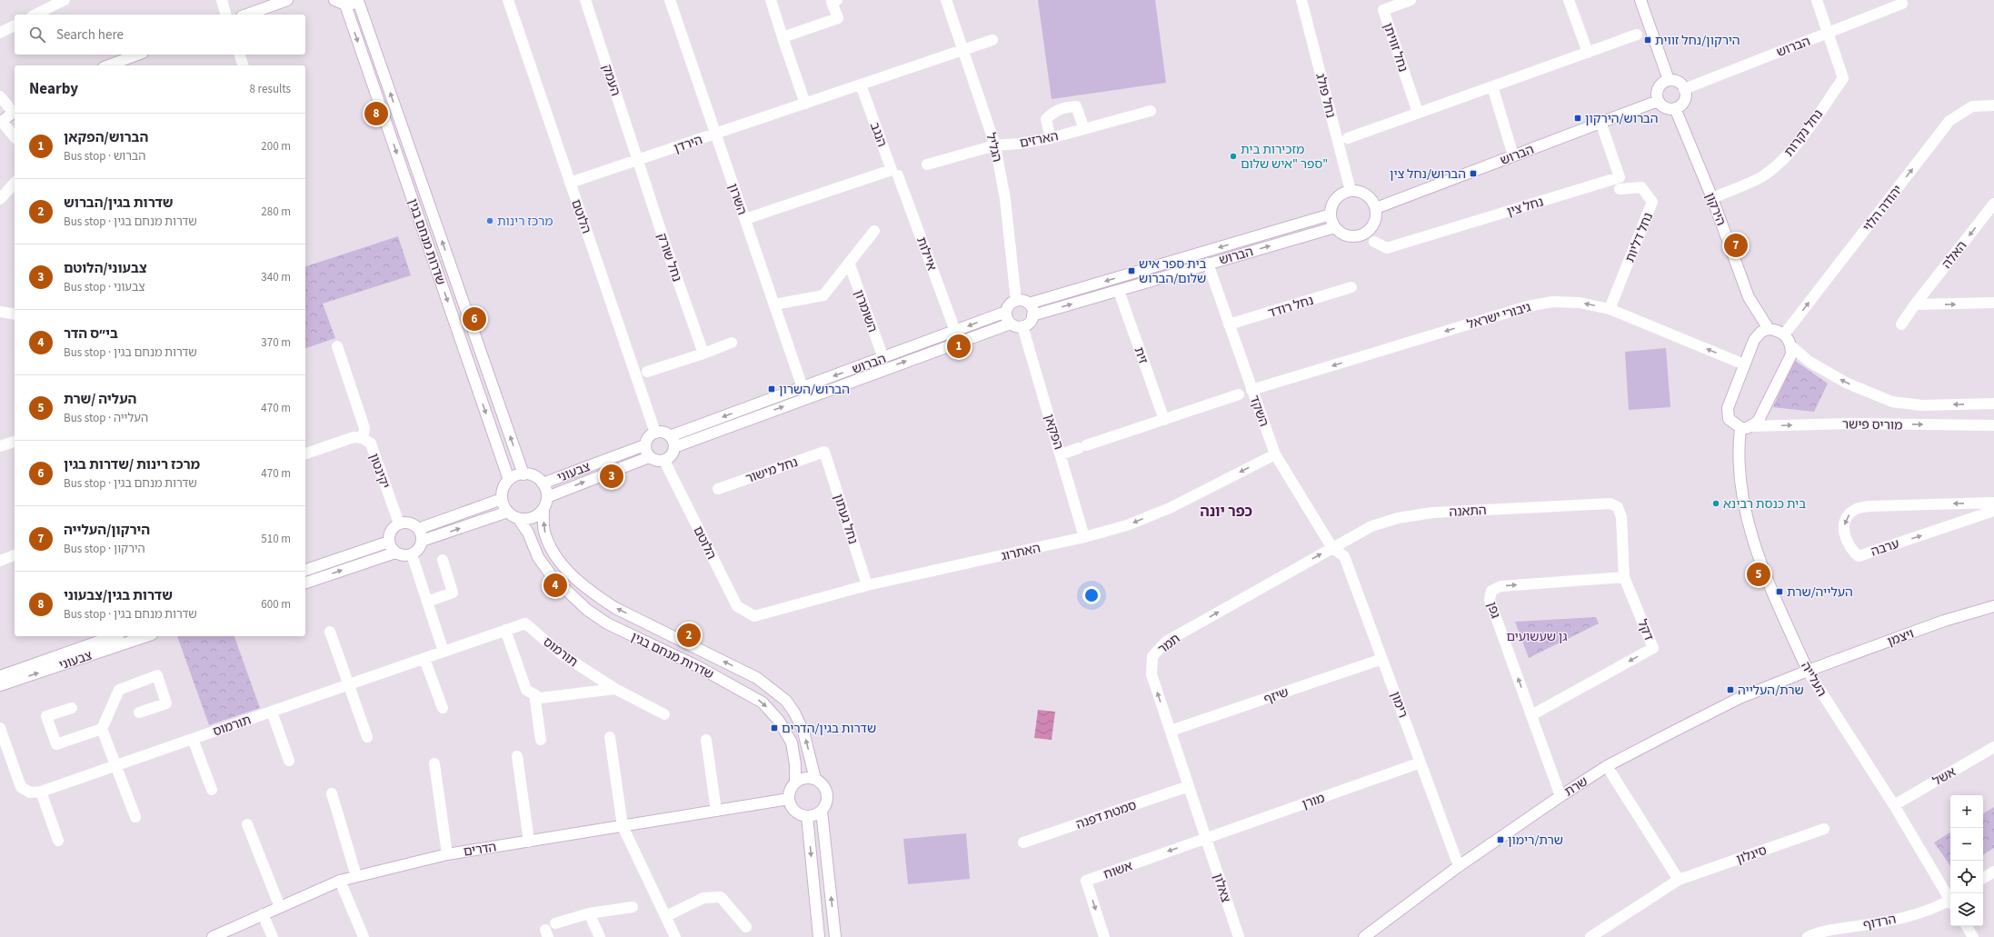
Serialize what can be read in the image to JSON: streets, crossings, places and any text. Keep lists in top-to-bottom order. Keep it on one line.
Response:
{"streets":{"street":["הברוש","נחל זוויתן","העמק","נחל פולג","נחל נקרות","הנגב","הארזים","הירדן","הגליל","השרון","נחל צין","יהודה הלוי","הירקון","הלוטם","נחל דליות","שדרות מנחם בגין","איילות","האלה","נחל שורק","נחל רודד","השומרון","גיבורי ישראל","זית","השקד","מוריס פישר","הפקאן","נחל מישור","יקינטון","צבעוני","התאנה","נחל געתון","ערבה","האתרוג","גפן","דקל","ויצמן","תמר","תורמוס","העלייה","שיזף","רימון","אשל","שרת","מורן","סמטת דפנה","הדרים","סיגלון","אשוח","צאלון","הרדוף"]},"crossings":[["הברוש","נחל פולג"],["הברוש","נחל נקרות"],["הברוש","הגליל"],["הברוש","השרון"],["הברוש","נחל צין"],["הברוש","הירקון"],["הברוש","הלוטם"],["הברוש","איילות"],["הברוש","השומרון"],["הברוש","זית"],["הברוש","השקד"],["הברוש","הפקאן"],["הברוש","צבעוני"],["העמק","הירדן"],["העמק","נחל שורק"],["נחל נקרות","הירקון"],["הנגב","הירדן"],["הנגב","השרון"],["הארזים","הגליל"],["הירדן","השרון"],["הירדן","הלוטם"],["הירדן","נחל שורק"],["הגליל","הפקאן"],["יהודה הלוי","מוריס פישר"],["הלוטם","צבעוני"],["הלוטם","האתרוג"],["נחל דליות","גיבורי ישראל"],["שדרות מנחם בגין","צבעוני"],["שדרות מנחם בגין","הדרים"],["נחל רודד","השקד"],["גיבורי ישראל","השקד"],["השקד","התאנה"],["השקד","האתרוג"],["השקד","תמר"],["השקד","רימון"],["מוריס פישר","העלייה"],["הפקאן","האתרוג"],["נחל מישור","נחל געתון"],["התאנה","דקל"],["התאנה","תמר"],["התאנה","רימון"],["נחל געתון","האתרוג"],["גפן","דקל"],["גפן","שרת"],["ויצמן","העלייה"],["ויצמן","שרת"],["תמר","שיזף"],["תמר","רימון"],["תמר","מורן"],["תמר","סמטת דפנה"],["תמר","אשוח"],["תמר","צאלון"],["העלייה","אשל"],["העלייה","שרת"],["שיזף","רימון"],["רימון","שרת"],["רימון","מורן"],["מורן","אשוח"],["מורן","צאלון"],["אשוח","צאלון"]],"one_way":["יהודה הלוי","האלה","גיבורי ישראל","תמר"],"districts":["כפר יונה"],"parks":["גן שעשועים"],"places":{"transit":["הירקון/נחל זווית","הברוש/הירקון","הברוש/נחל צין","בית ספר איש שלום/הברוש","הברוש/השרון","העלייה/שרת","שרת/העלייה","שדרות בגין/הדרים","שרת/רימון"],"other":["מזכירות בית ספר \"איש שלום\"","מרכז רינות","בית כנסת רבינא"]},"page":{"search":"Search here","heading":["Nearby","8 results"],"pins":["8","7","6","1","3","5","4","2"],"list":[{"mark":"1","name":"הברוש/הפקאן","note":"Bus stop · הברוש","value":"200 m"},{"mark":"2","name":"שדרות בגין/הברוש","note":"Bus stop · שדרות מנחם בגין","value":"280 m"},{"mark":"3","name":"צבעוני/הלוטם","note":"Bus stop · צבעוני","value":"340 m"},{"mark":"4","name":"בי״ס הדר","note":"Bus stop · שדרות מנחם בגין","value":"370 m"},{"mark":"5","name":"העליה /שרת","note":"Bus stop · העלייה","value":"470 m"},{"mark":"6","name":"מרכז רינות /שדרות בגין","note":"Bus stop · שדרות מנחם בגין","value":"470 m"},{"mark":"7","name":"הירקון/העלייה","note":"Bus stop · הירקון","value":"510 m"},{"mark":"8","name":"שדרות בגין/צבעוני","note":"Bus stop · שדרות מנחם בגין","value":"600 m"}],"map_buttons":["+","−"]}}
